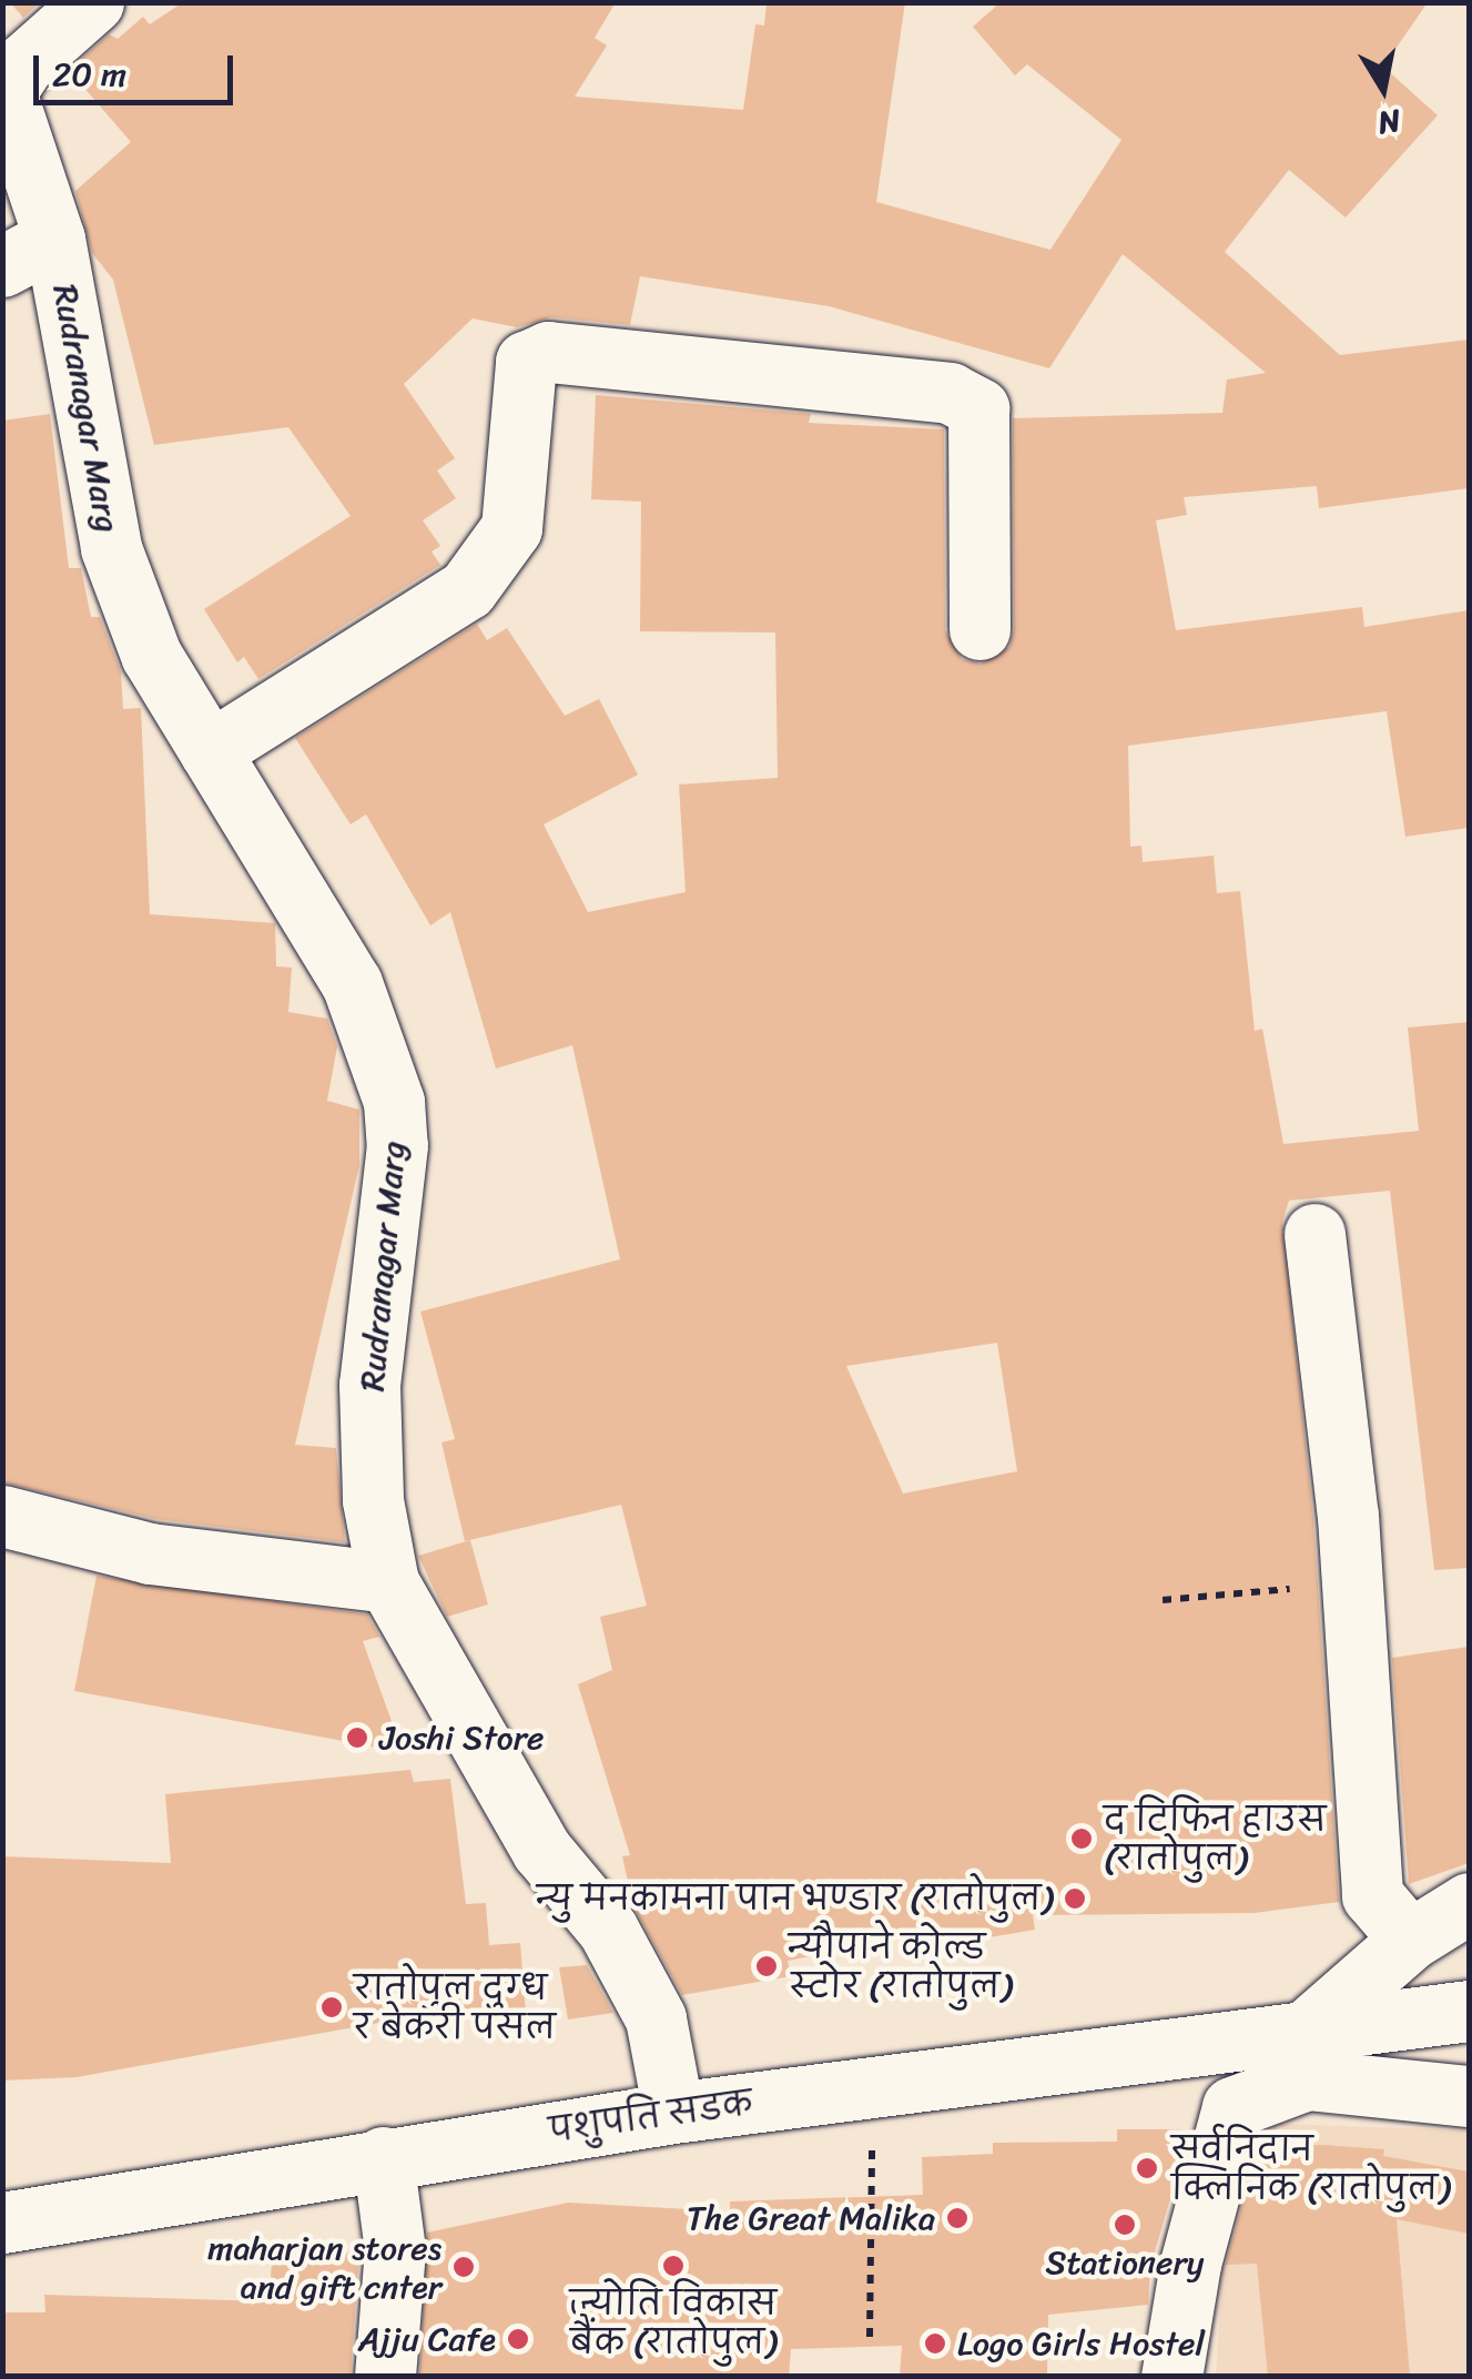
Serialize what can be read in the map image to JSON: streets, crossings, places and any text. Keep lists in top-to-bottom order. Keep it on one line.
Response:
{"streets":{"street":["Rudranagar Marg","पशुपति सडक"]},"crossings":[["Rudranagar Marg","पशुपति सडक"]],"places":["Joshi Store","द टिफिन हाउस (रातोपुल)","न्यु मनकामना पान भण्डार (रातोपुल)","न्यौपाने कोल्ड स्टोर (रातोपुल)","रातोपुल दुग्ध र बेकरी पसल","सर्वनिदान क्लिनिक (रातोपुल)","The Great Malika","Stationery","ज्योति विकास बैंक (रातोपुल)","maharjan stores and gift cnter","Ajju Cafe","Logo Girls Hostel"],"scale_bar":"20 m","north":"bottom"}
